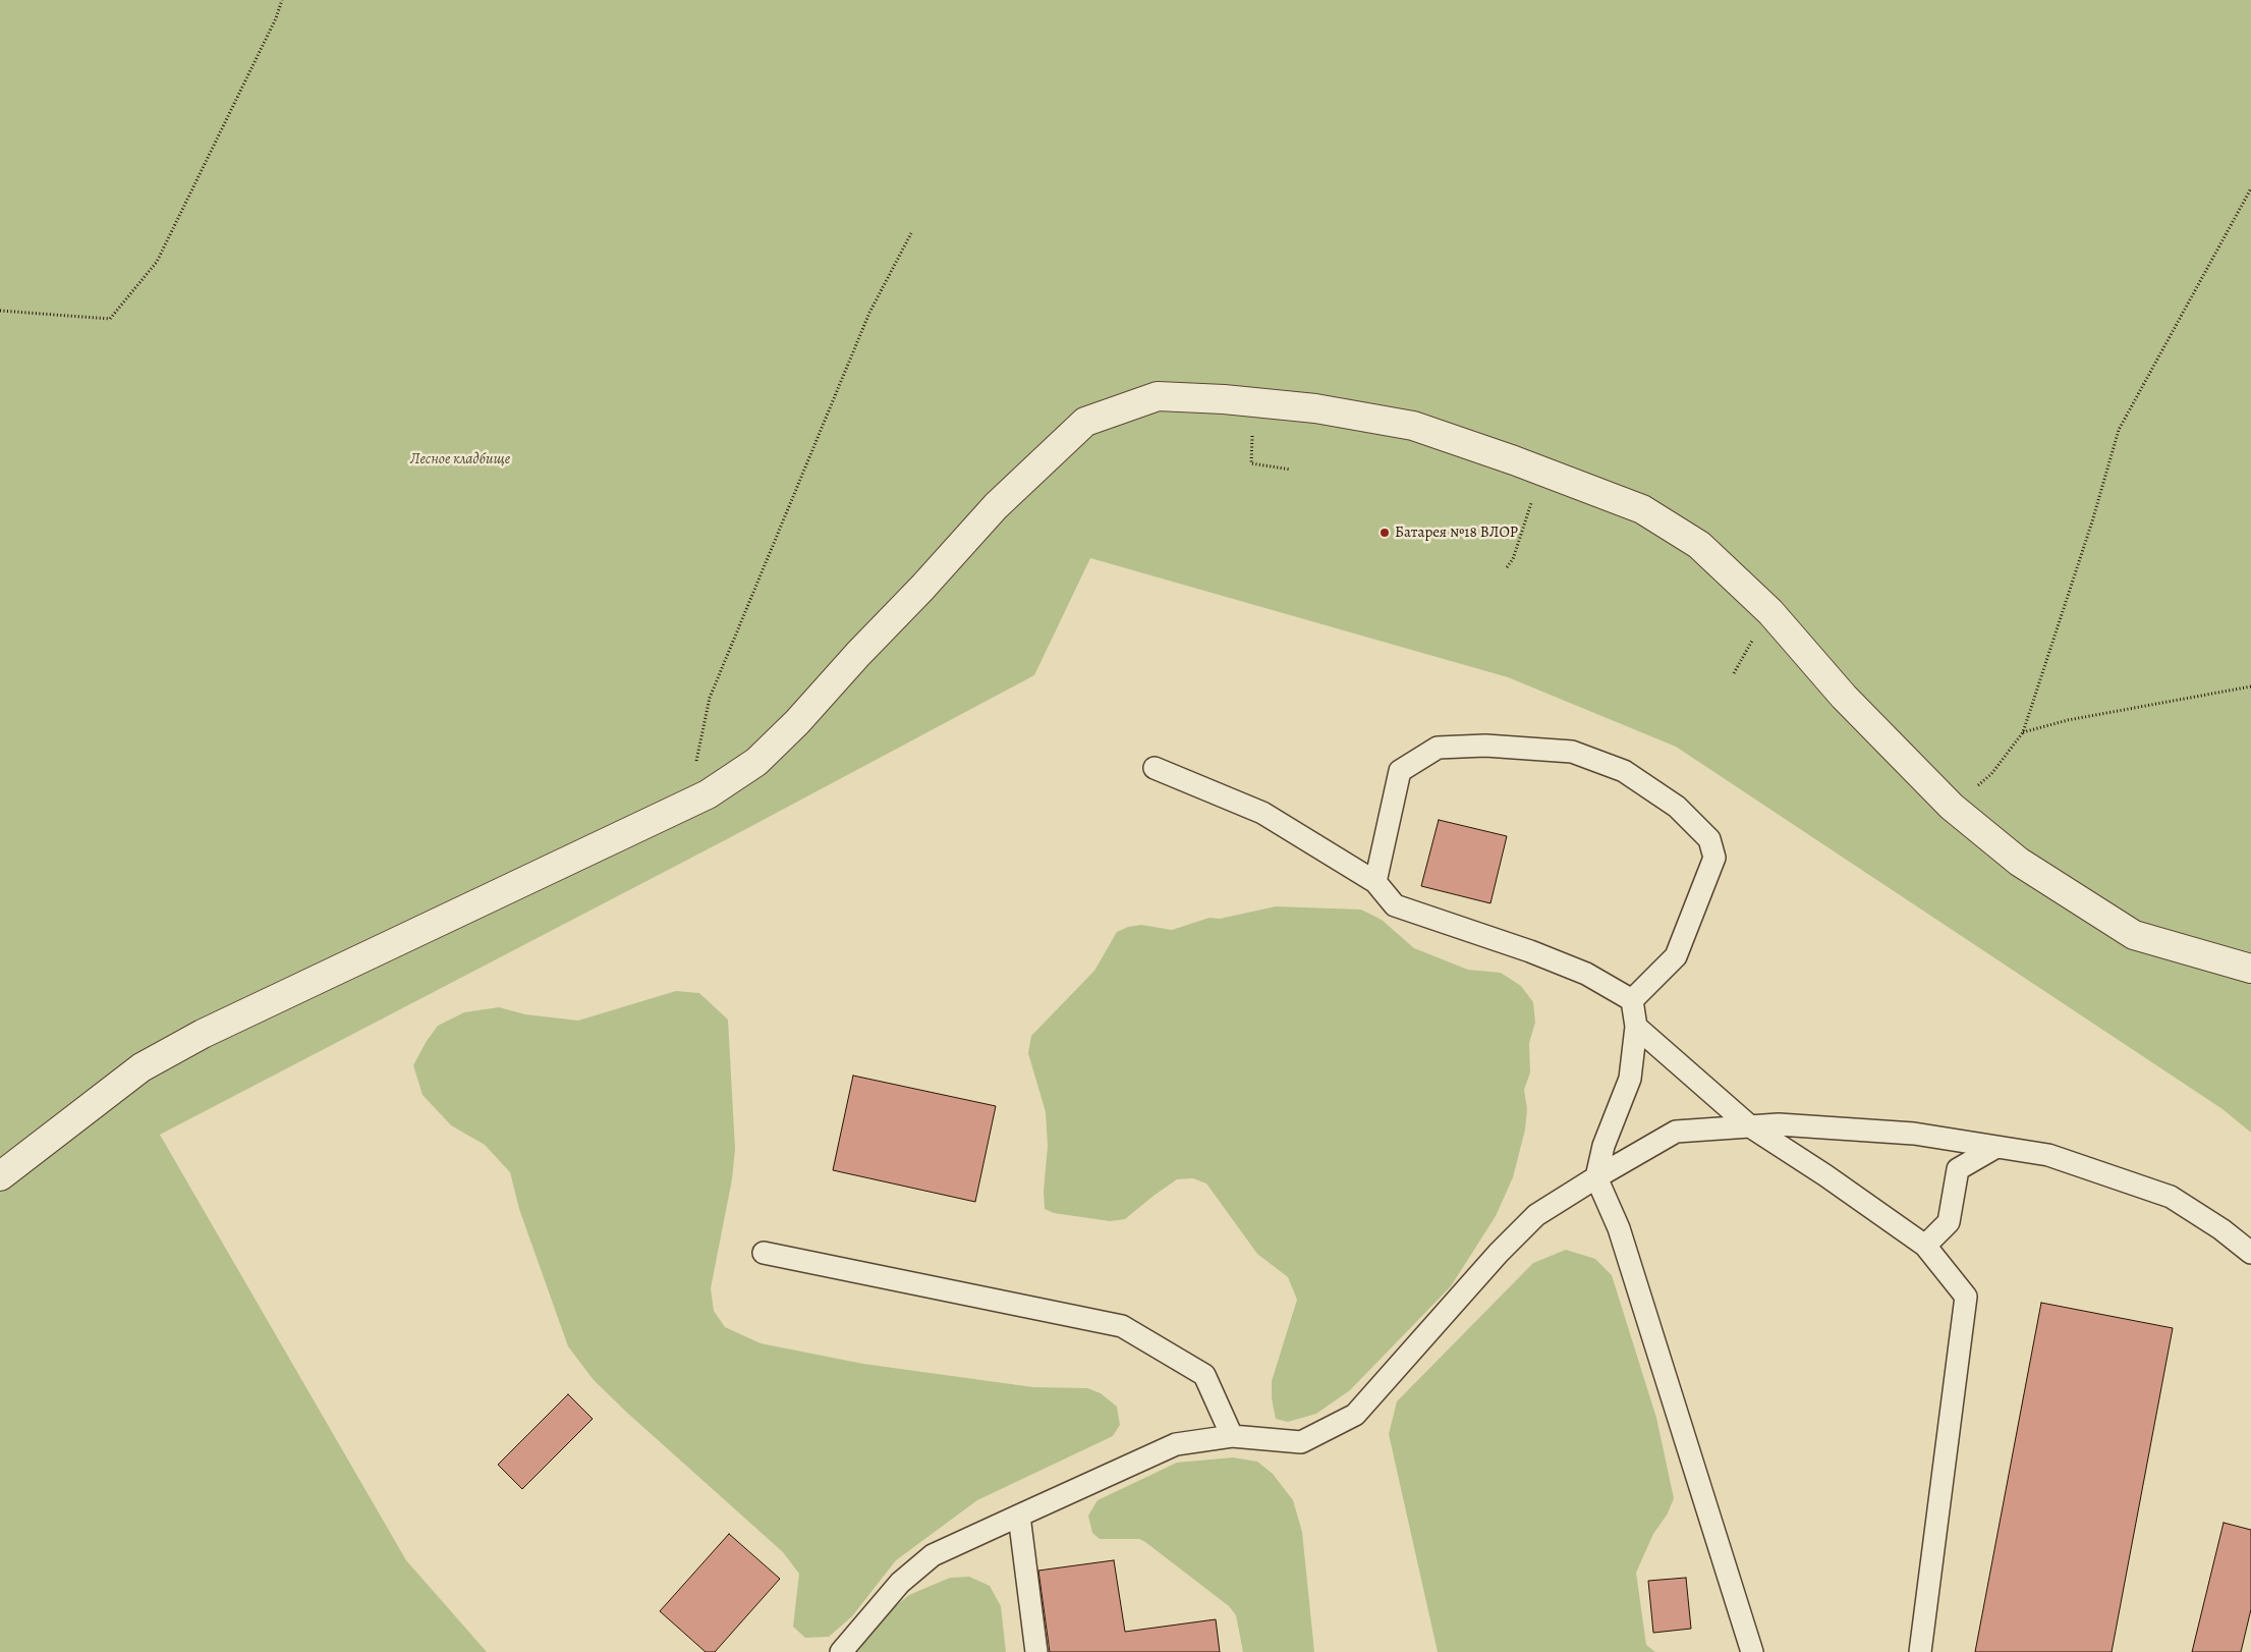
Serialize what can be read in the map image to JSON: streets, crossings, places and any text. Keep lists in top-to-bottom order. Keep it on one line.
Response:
{"parks":["Лесное кладбище"],"places":["Батарея №18 ВЛОР"]}
